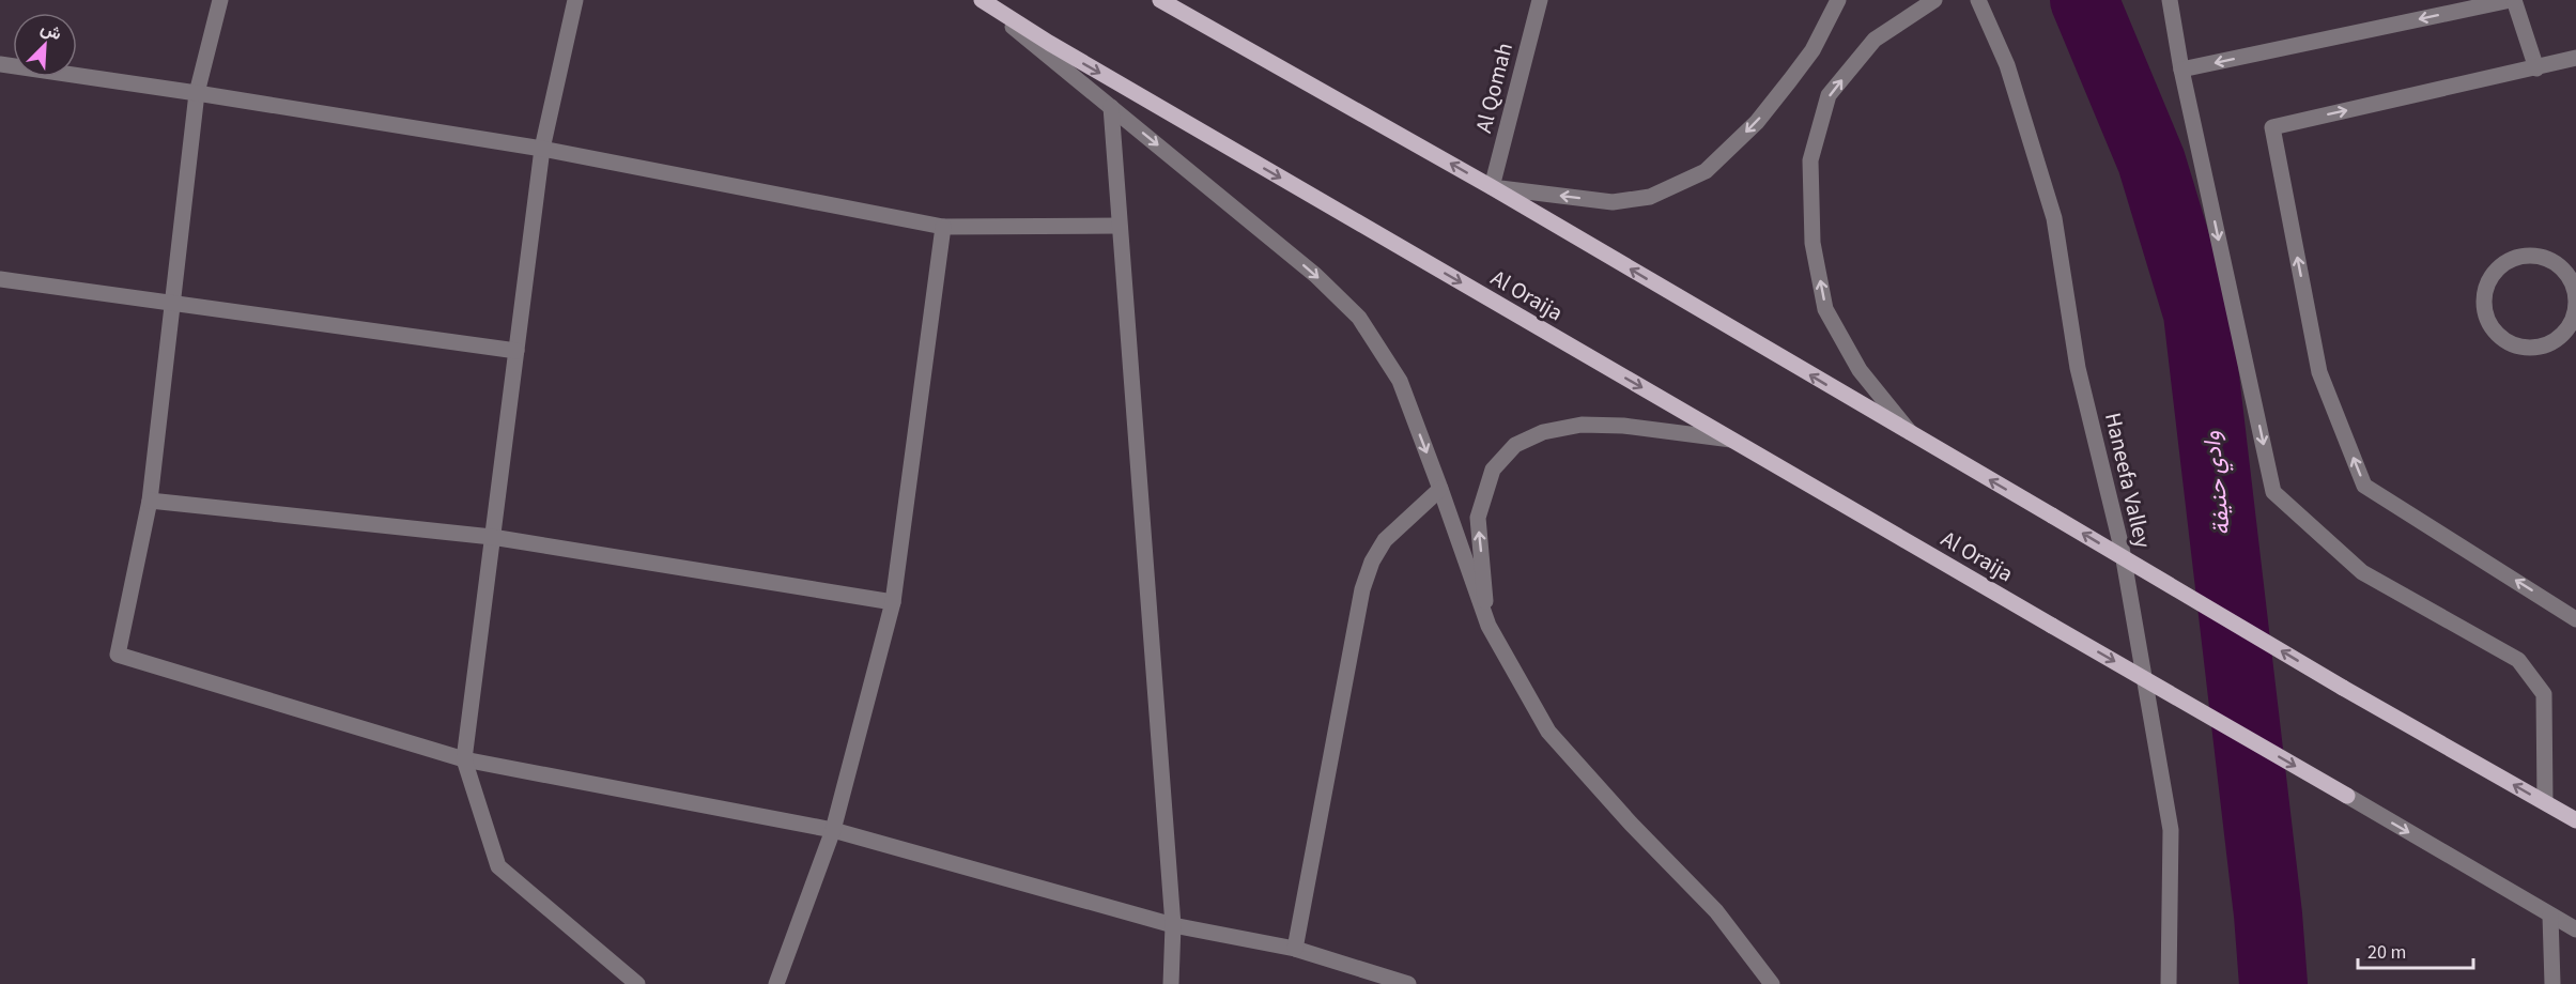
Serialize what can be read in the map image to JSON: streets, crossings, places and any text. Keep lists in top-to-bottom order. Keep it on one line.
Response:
{"streets":{"main road":["Al Oraija"],"street":["Al Qomah","Haneefa Valley"]},"water":["وادي حنيفة"],"scale_bar":"20 m","north":"top right"}
